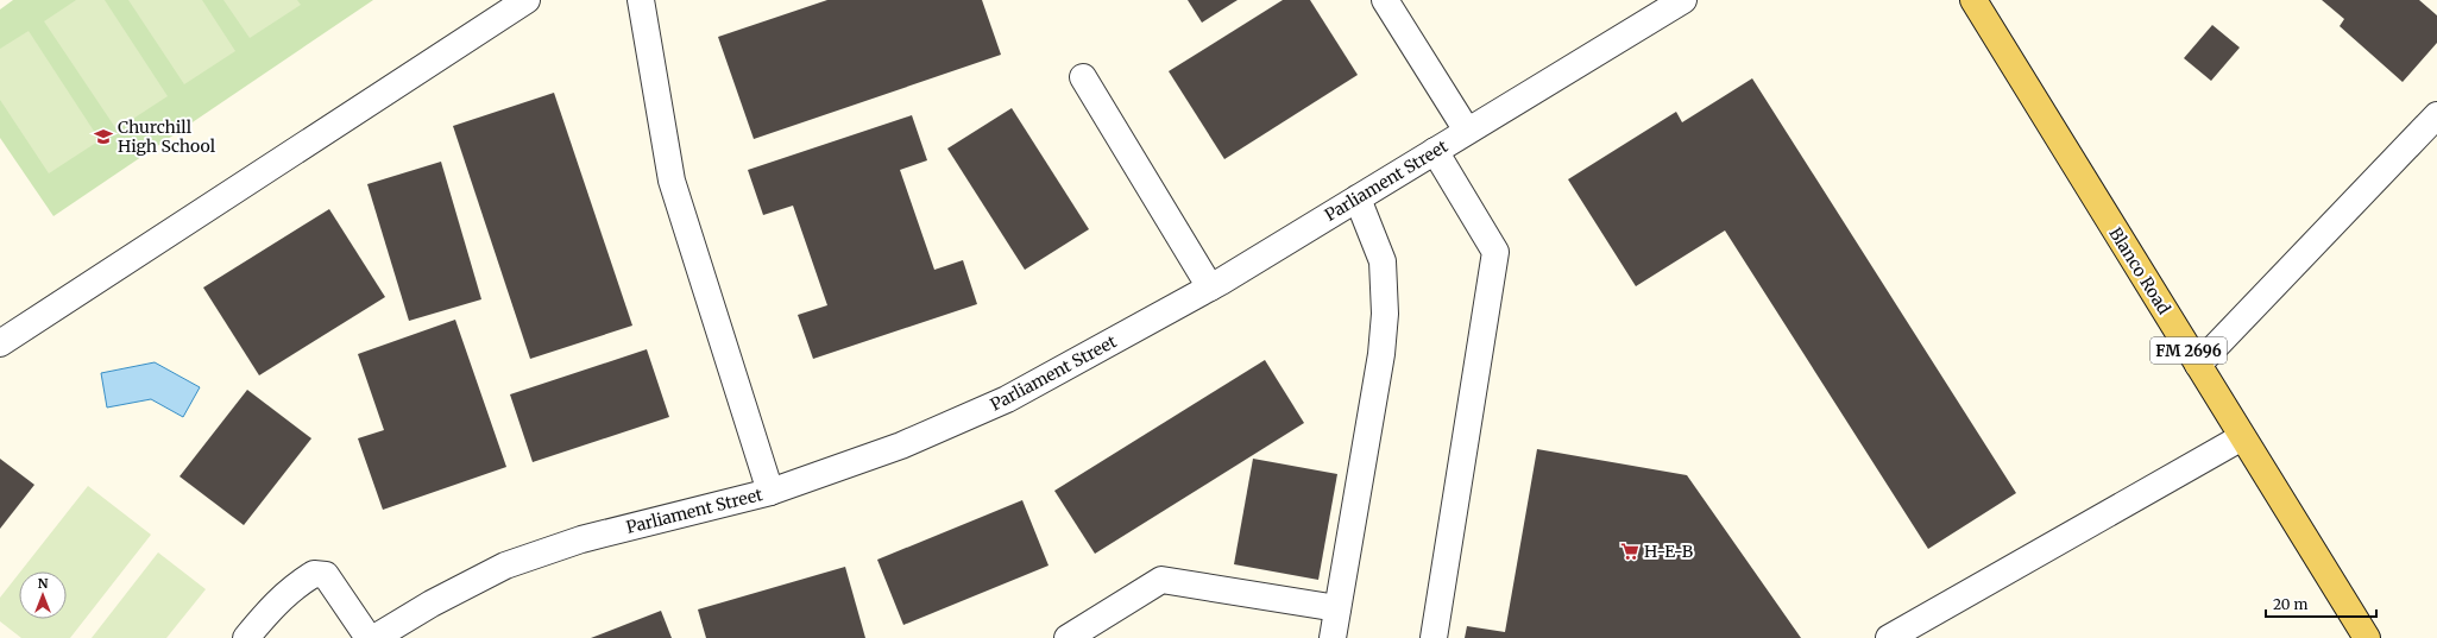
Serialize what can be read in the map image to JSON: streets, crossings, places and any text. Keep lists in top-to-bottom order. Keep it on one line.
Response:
{"streets":{"main road":["Blanco Road","FM 2696"],"street":["Parliament Street"]},"places":{"school or university":["Churchill High School"],"supermarket":["H-E-B"]},"scale_bar":"20 m","north":"top"}
